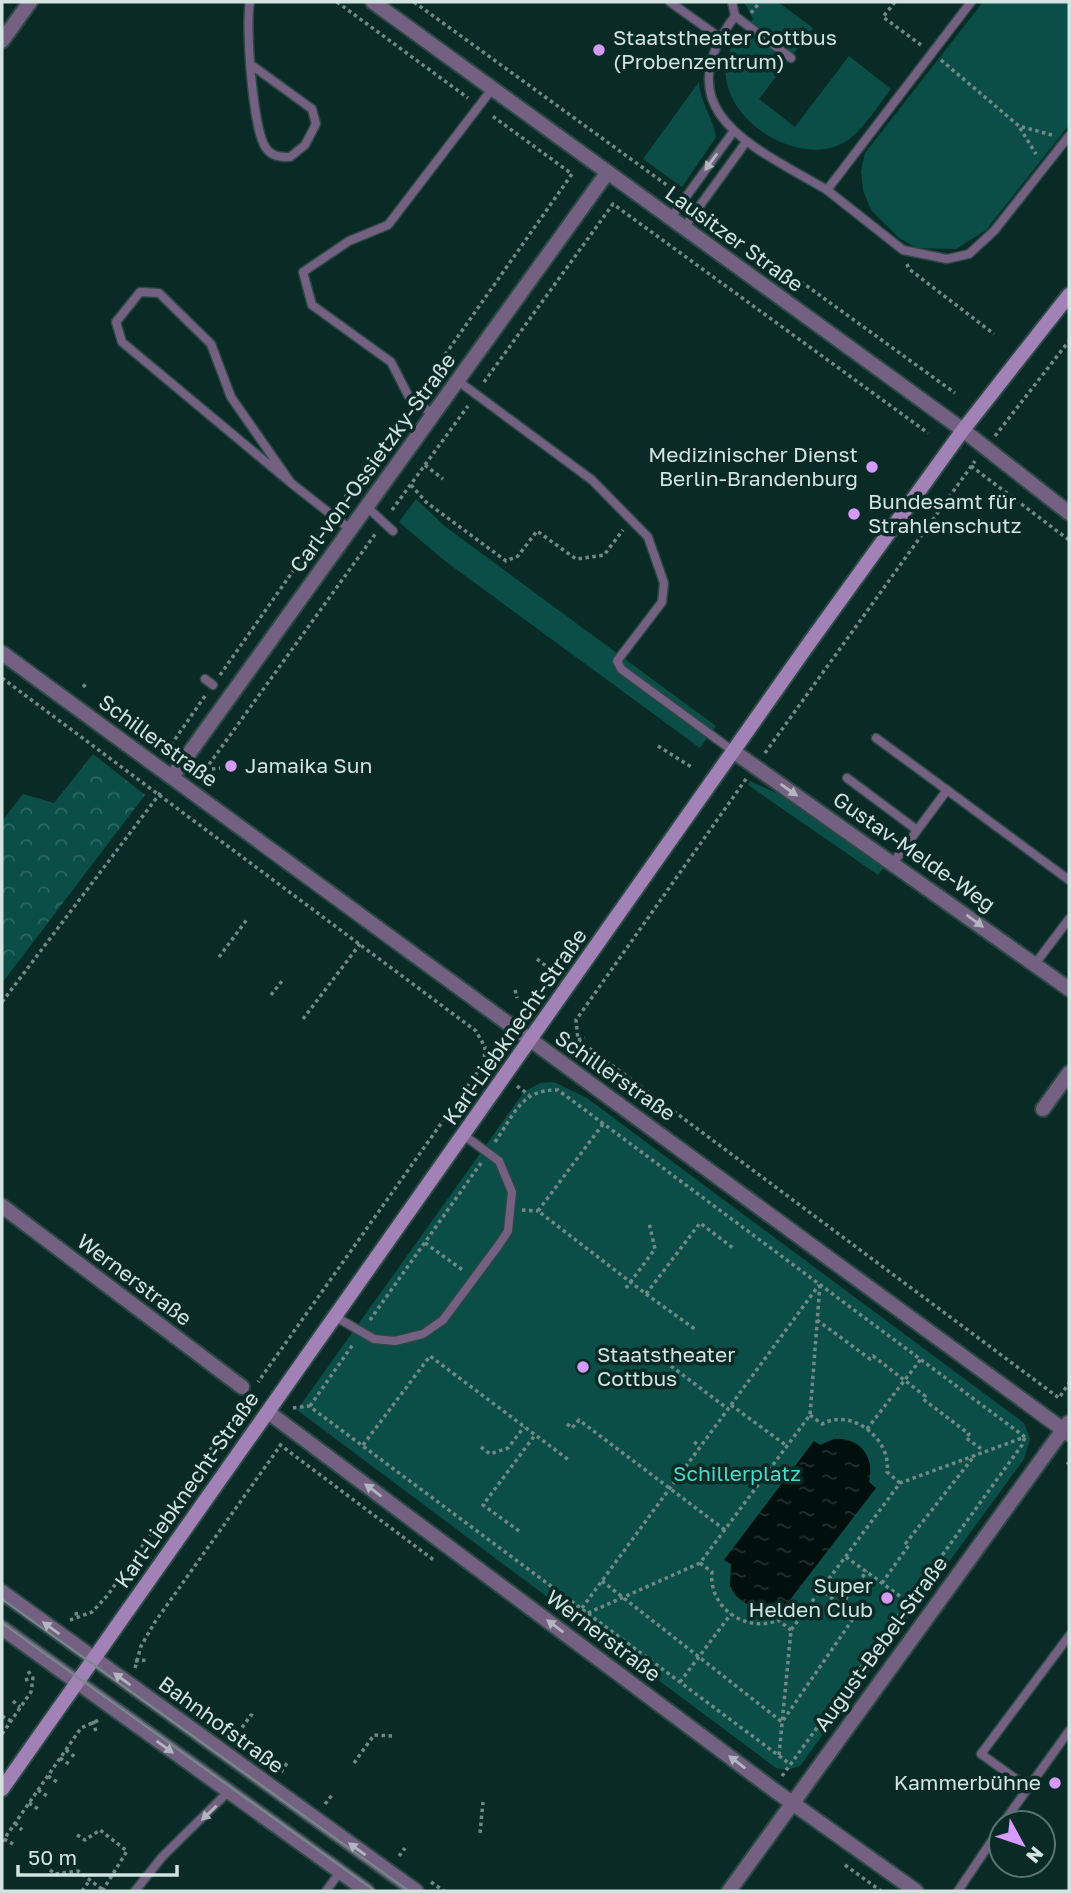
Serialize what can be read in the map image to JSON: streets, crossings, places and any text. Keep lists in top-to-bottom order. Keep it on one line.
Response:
{"streets":{"main road":["Karl-Liebknecht-Straße"],"street":["Lausitzer Straße","Carl-von-Ossietzky-Straße","Schillerstraße","Gustav-Melde-Weg","Wernerstraße","August-Bebel-Straße","Bahnhofstraße"]},"crossings":[["Lausitzer Straße","Carl-von-Ossietzky-Straße"],["Lausitzer Straße","Karl-Liebknecht-Straße"],["Carl-von-Ossietzky-Straße","Schillerstraße"],["Schillerstraße","Karl-Liebknecht-Straße"],["Schillerstraße","August-Bebel-Straße"],["Gustav-Melde-Weg","Karl-Liebknecht-Straße"],["Karl-Liebknecht-Straße","Wernerstraße"],["Karl-Liebknecht-Straße","Bahnhofstraße"],["Wernerstraße","August-Bebel-Straße"]],"one_way":["Gustav-Melde-Weg","Wernerstraße"],"parks":["Schillerplatz"],"places":["Staatstheater Cottbus (Probenzentrum)","Medizinischer Dienst Berlin-Brandenburg","Bundesamt für Strahlenschutz","Jamaika Sun","Staatstheater Cottbus","Super Helden Club","Kammerbühne"],"scale_bar":"50 m","north":"bottom right"}
